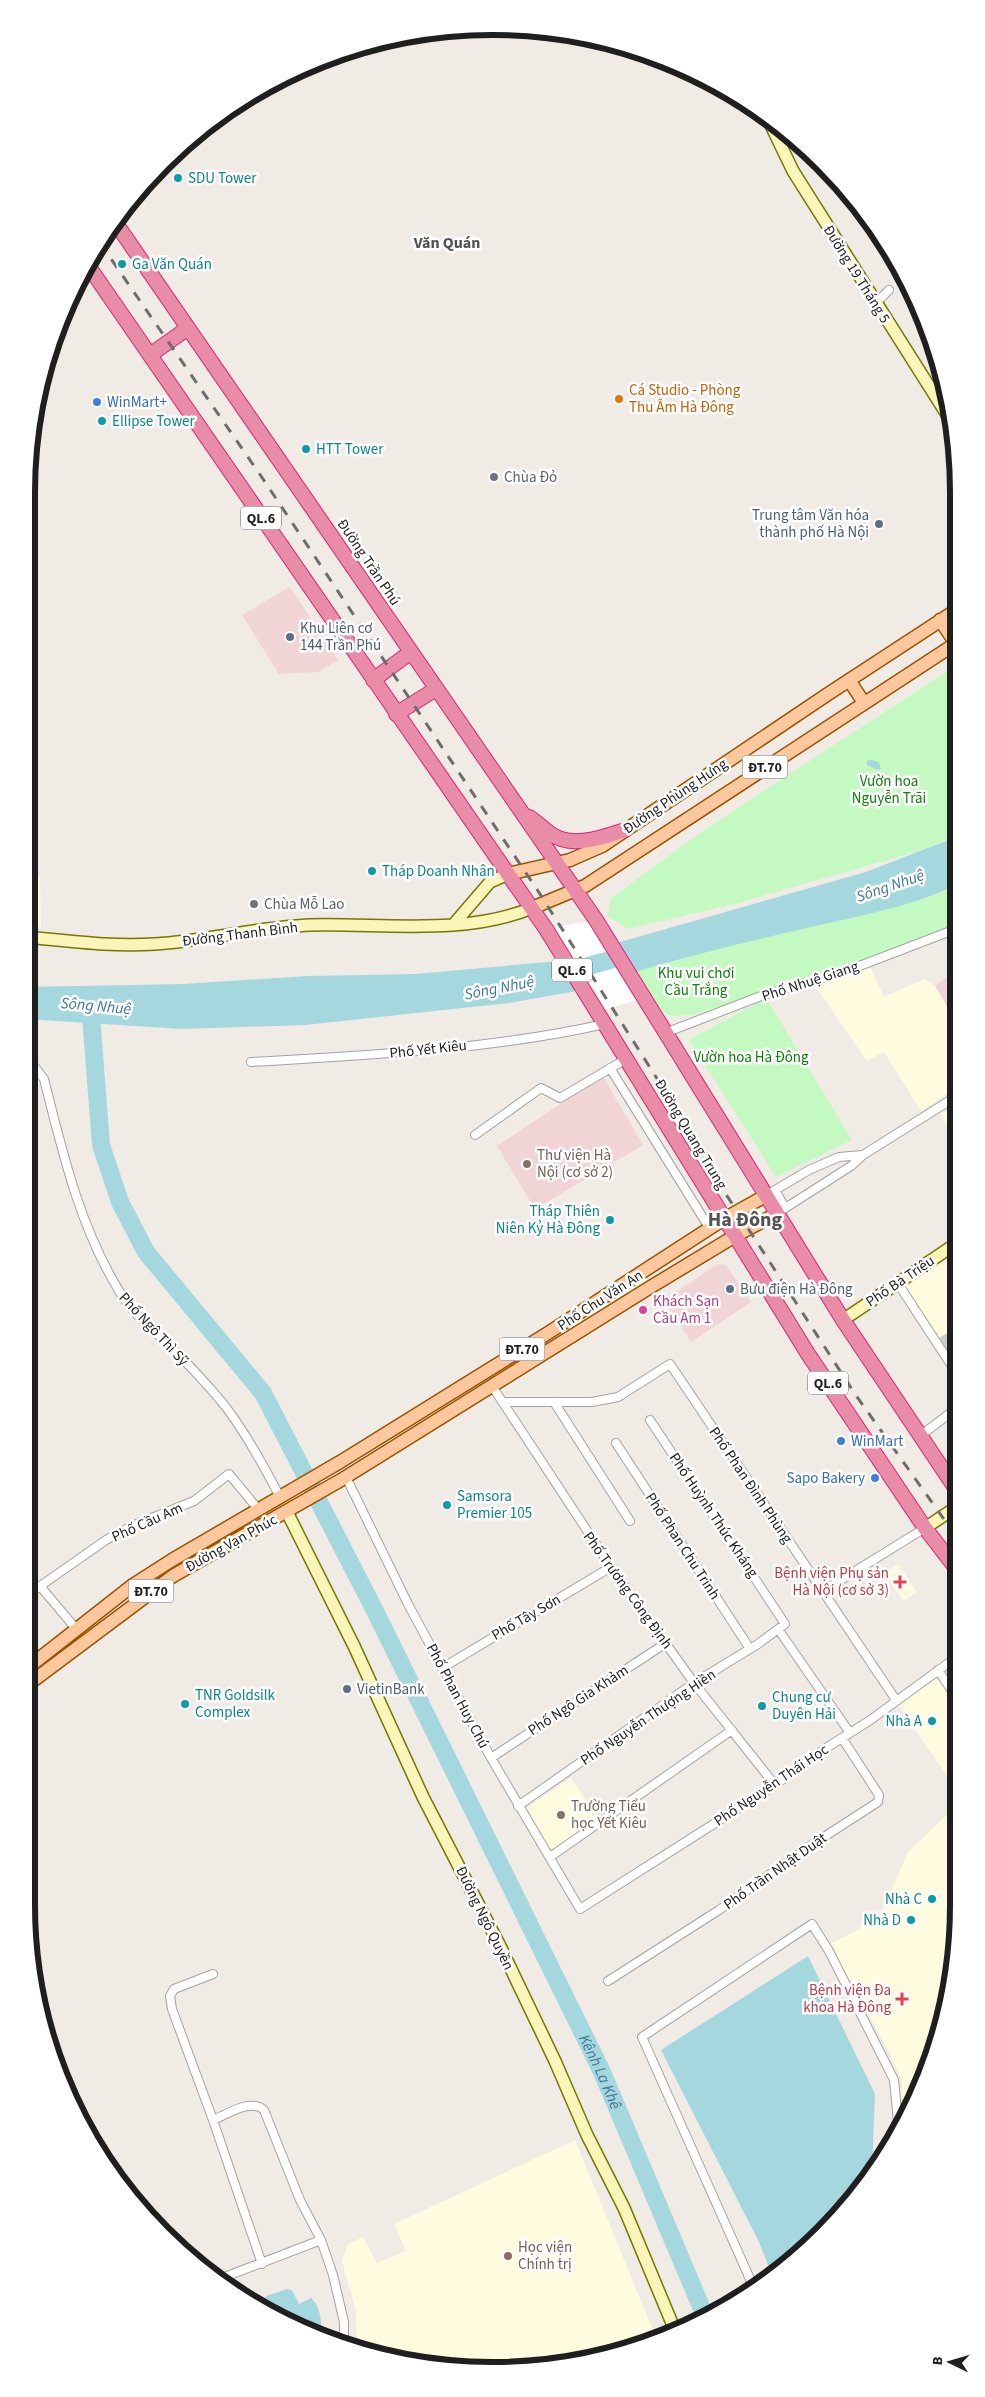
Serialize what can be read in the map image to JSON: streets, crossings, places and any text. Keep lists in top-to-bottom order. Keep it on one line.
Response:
{"streets":{"highway":["QL.6","Đường Trần Phú","Đường Quang Trung"],"main road":["ĐT.70","Đường Phùng Hưng","Phố Chu Văn An","Đường Vạn Phúc"],"street":["Đường 19 Tháng 5","Đường Thanh Bình","Phố Nhuệ Giang","Phố Yết Kiêu","Phố Bà Triệu","Phố Ngô Thì Sỹ","Phố Phan Đình Phùng","Phố Huỳnh Thúc Kháng","Phố Cầu Am","Phố Phan Chu Trinh","Phố Trương Công Định","Phố Tây Sơn","Phố Phan Huy Chú","Phố Ngô Gia Khảm","Phố Nguyễn Thượng Hiền","Phố Nguyễn Thái Học","Phố Trần Nhật Duật","Đường Ngô Quyền"]},"crossings":[["QL.6","Đường Phùng Hưng"],["QL.6","Đường Thanh Bình"],["QL.6","Đường Quang Trung"],["Đường Trần Phú","Đường Phùng Hưng"],["Đường Trần Phú","Đường Quang Trung"],["ĐT.70","Phố Chu Văn An"],["ĐT.70","Phố Ngô Thì Sỹ"],["ĐT.70","Đường Vạn Phúc"],["ĐT.70","Phố Phan Huy Chú"],["ĐT.70","Đường Ngô Quyền"],["Đường Phùng Hưng","Đường Thanh Bình"],["Đường Phùng Hưng","Đường Quang Trung"],["Đường Thanh Bình","Đường Quang Trung"],["Phố Nhuệ Giang","Đường Quang Trung"],["Phố Yết Kiêu","Đường Quang Trung"],["Đường Quang Trung","Phố Bà Triệu"],["Đường Quang Trung","Phố Chu Văn An"],["Phố Chu Văn An","Phố Trương Công Định"],["Phố Chu Văn An","Phố Phan Huy Chú"],["Phố Ngô Thì Sỹ","Đường Vạn Phúc"],["Phố Phan Đình Phùng","Phố Nguyễn Thái Học"],["Phố Huỳnh Thúc Kháng","Phố Nguyễn Thượng Hiền"],["Phố Huỳnh Thúc Kháng","Phố Nguyễn Thái Học"],["Phố Cầu Am","Đường Vạn Phúc"],["Đường Vạn Phúc","Đường Ngô Quyền"],["Phố Phan Chu Trinh","Phố Nguyễn Thượng Hiền"],["Phố Trương Công Định","Phố Tây Sơn"],["Phố Trương Công Định","Phố Ngô Gia Khảm"],["Phố Trương Công Định","Phố Nguyễn Thượng Hiền"],["Phố Trương Công Định","Phố Nguyễn Thái Học"],["Phố Tây Sơn","Phố Phan Huy Chú"],["Phố Phan Huy Chú","Phố Ngô Gia Khảm"],["Phố Phan Huy Chú","Phố Nguyễn Thượng Hiền"],["Phố Phan Huy Chú","Phố Nguyễn Thái Học"],["Phố Nguyễn Thái Học","Phố Trần Nhật Duật"]],"districts":["Văn Quán","Hà Đông"],"water":["Sông Nhuệ","Kênh La Khê"],"parks":["Vườn hoa Nguyễn Trãi","Khu vui chơi Cầu Trắng","Vườn hoa Hà Đông"],"places":{"other":["SDU Tower","Ga Văn Quán","Cá Studio - Phòng Thu Âm Hà Đông","WinMart+","Ellipse Tower","HTT Tower","Chùa Đỏ","Trung tâm Văn hóa thành phố Hà Nội","Khu Liên cơ 144 Trần Phú","Tháp Doanh Nhân","Chùa Mỗ Lao","Thư viện Hà Nội (cơ sở 2)","Tháp Thiên Niên Kỷ Hà Đông","Bưu điện Hà Đông","Khách Sạn Cầu Am 1","WinMart","Sapo Bakery","Samsora Premier 105","VietinBank","TNR Goldsilk Complex","Chung cư Duyên Hải","Nhà A","Trường Tiểu học Yết Kiêu","Nhà C","Nhà D","Học viện Chính trị"],"health":["Bệnh viện Phụ sản Hà Nội (cơ sở 3)","Bệnh viện Đa khoa Hà Đông"]},"north":"left"}
